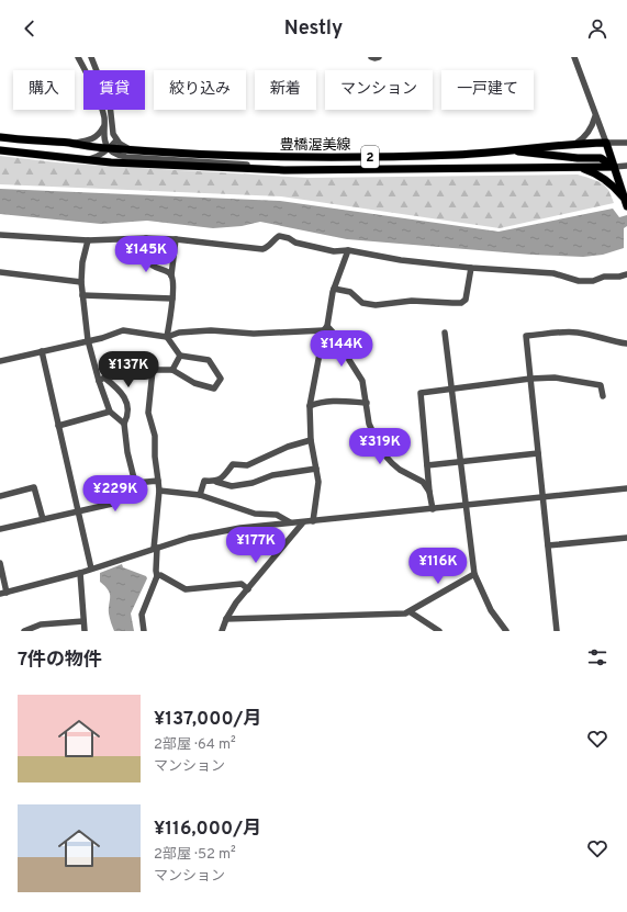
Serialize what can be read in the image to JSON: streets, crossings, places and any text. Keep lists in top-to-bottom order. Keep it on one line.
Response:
{"streets":{"main road":["豊橋渥美線","2"]},"page":{"header":"Nestly","chip":["購入","賃貸","絞り込み","新着","マンション","一戸建て"],"price":["¥145K","¥144K","¥137K","¥319K","¥229K","¥177K","¥116K"],"heading":"7件の物件","list":[{"name":"¥137,000/月","note":"2部屋 · 64 m² · マンション"},{"name":"¥116,000/月","note":"2部屋 · 52 m² · マンション"}]}}
